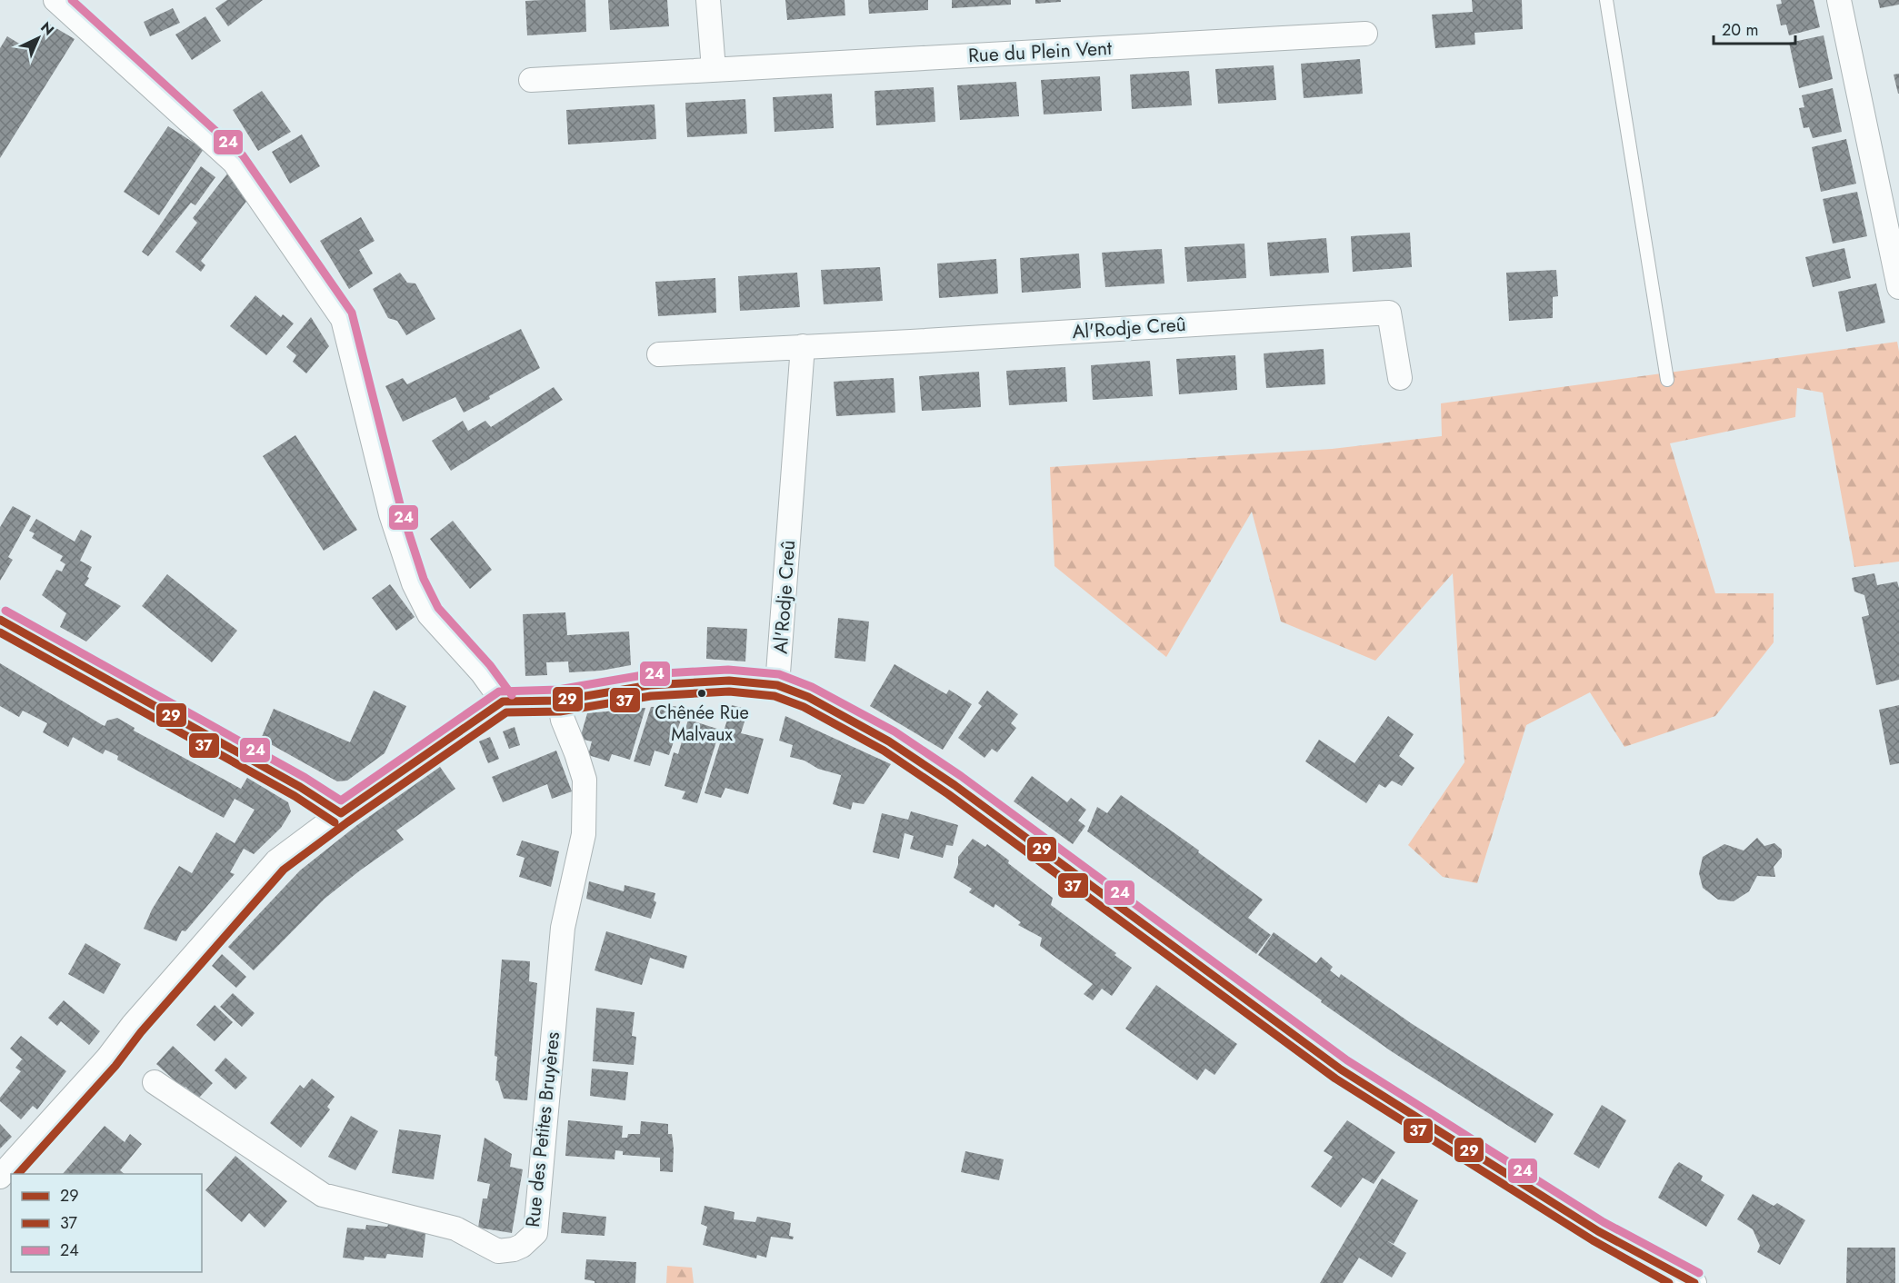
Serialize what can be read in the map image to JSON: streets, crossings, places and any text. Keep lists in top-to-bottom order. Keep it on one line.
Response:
{"streets":{"street":["Rue du Plein Vent","Al'Rodje Creû","Rue des Petites Bruyères"]},"places":["Chênée Rue Malvaux"],"lines":["transit line 24","transit line 29","transit line 37"],"legend":["29","37","24"],"scale_bar":"20 m","north":"top right"}
